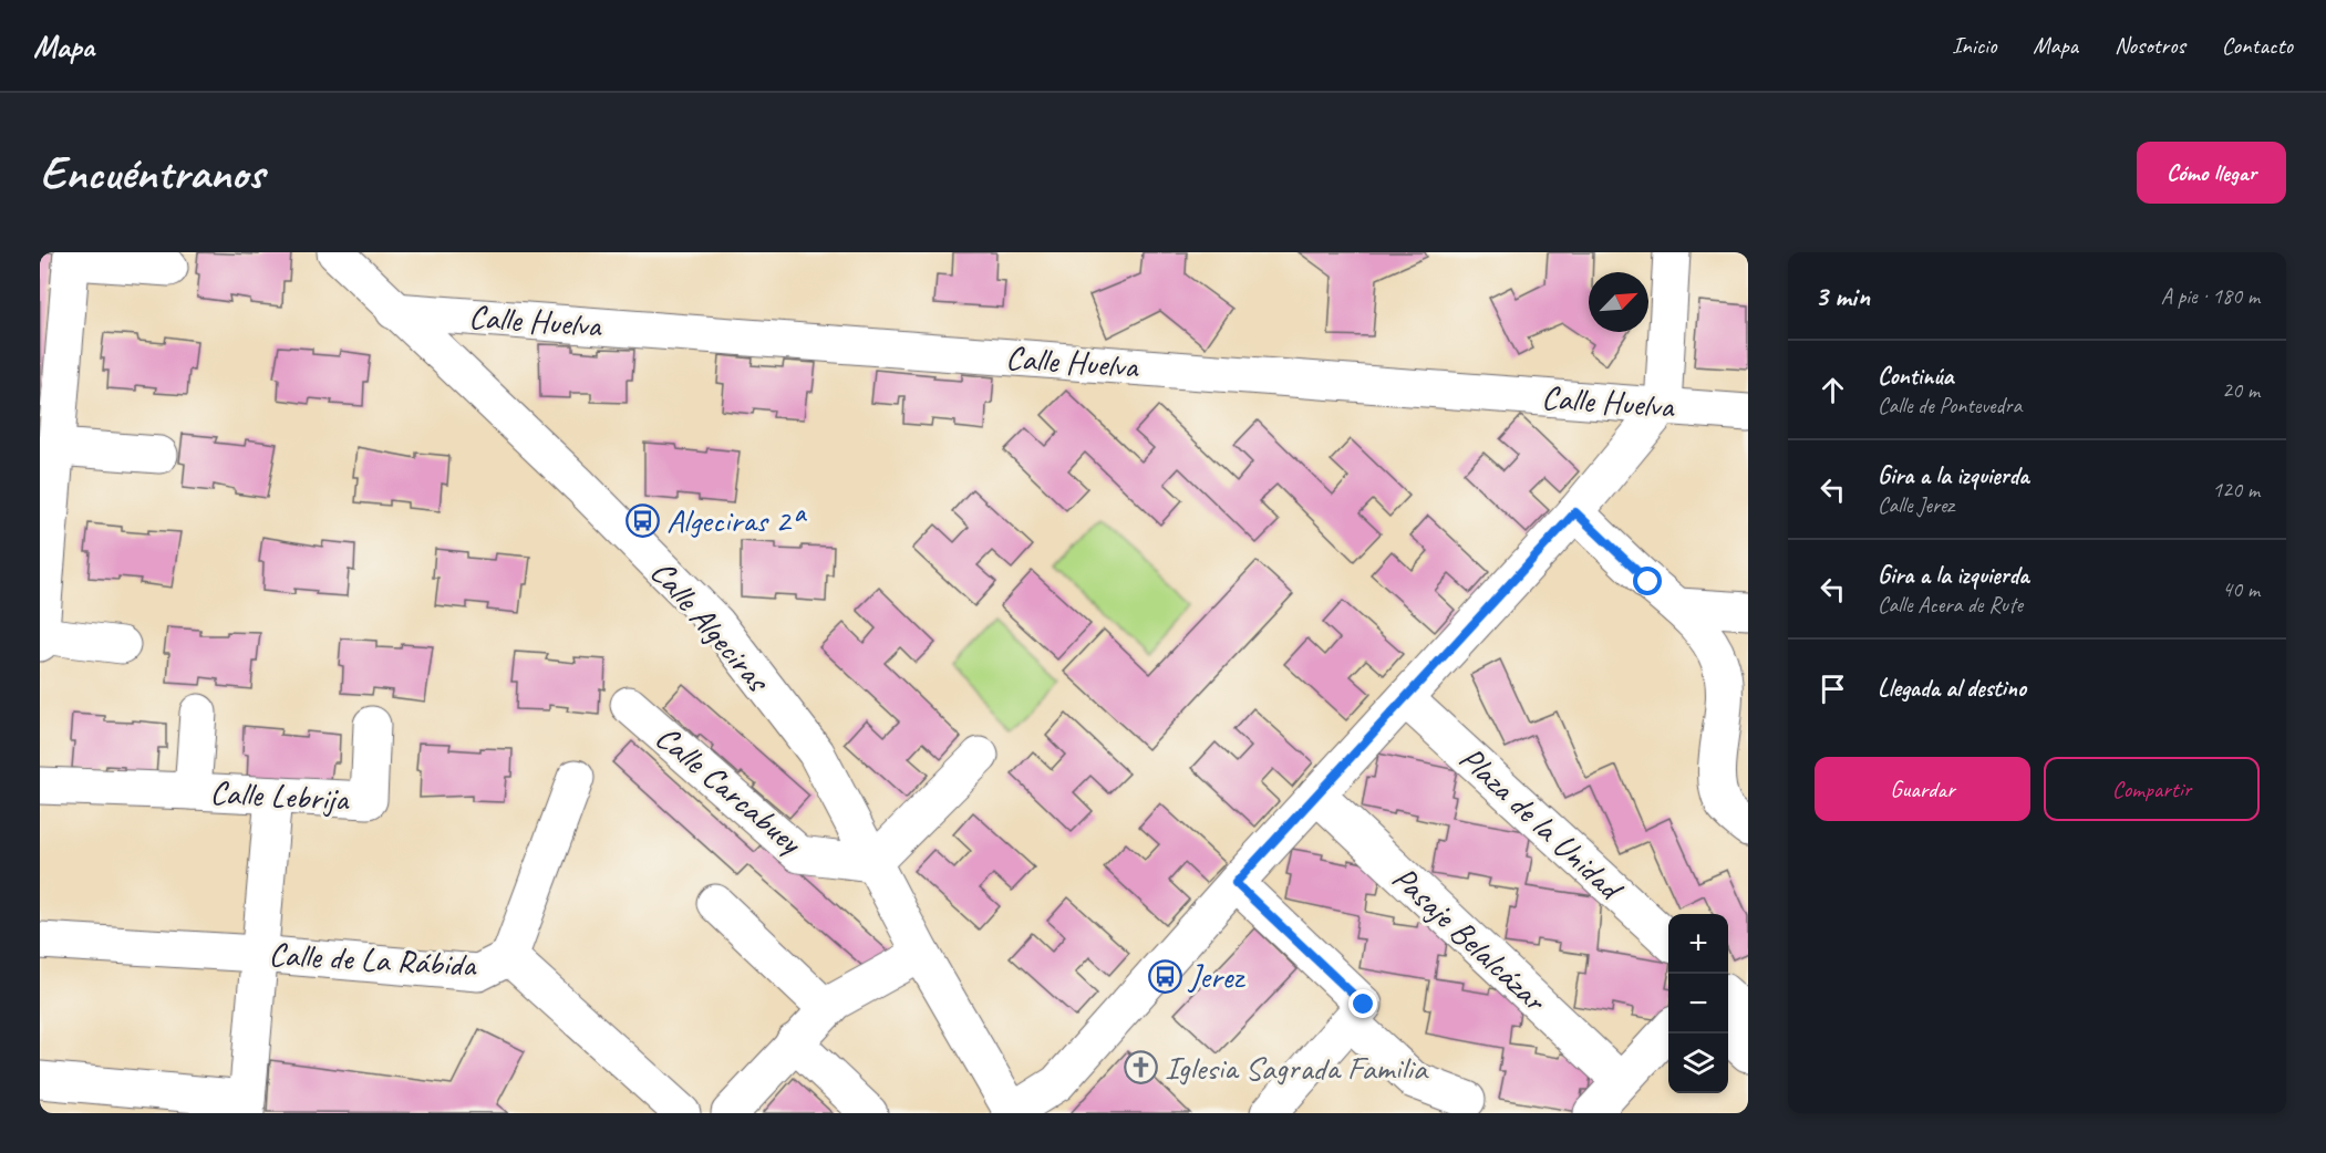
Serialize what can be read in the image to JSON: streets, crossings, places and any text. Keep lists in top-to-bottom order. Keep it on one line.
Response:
{"streets":{"street":["Calle Huelva","Calle Algeciras","Calle Carcabuey","Calle Lebrija","Plaza de la Unidad","Pasaje Belalcázar","Calle de La Rábida"]},"crossings":[["Calle Huelva","Calle Algeciras"],["Calle Algeciras","Calle Carcabuey"]],"places":{"bus stop":["Algeciras 2ª","Jerez"],"church":["Iglesia Sagrada Familia"]},"north":"top right","page":{"header":"Mapa","nav":["Inicio","Mapa","Nosotros","Contacto"],"buttons":["Cómo llegar",["Guardar","Compartir"]],"title":"Encuéntranos","heading":["3 min","A pie · 180 m"],"list":[["Continúa","Calle de Pontevedra","20 m"],["Gira a la izquierda","Calle Jerez","120 m"],["Gira a la izquierda","Calle Acera de Rute","40 m"],"Llegada al destino"],"map_buttons":["+","−"]}}
